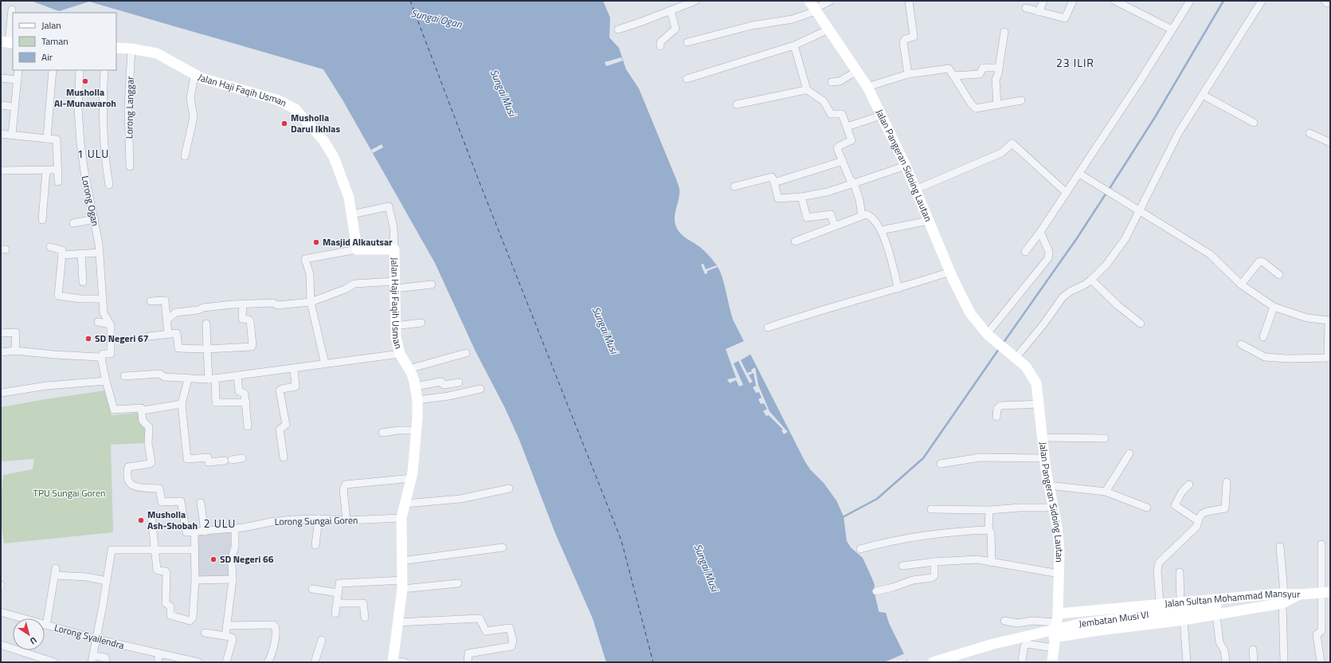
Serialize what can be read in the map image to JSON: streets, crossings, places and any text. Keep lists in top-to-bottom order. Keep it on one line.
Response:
{"streets":{"street":["Jalan Haji Faqih Usman","Lorong Langgar","Jalan Pangeran Sidoing Lautan","Lorong Ogan","Lorong Sungai Goren","Jalan Sultan Mohammad Mansyur","Jembatan Musi VI","Lorong Syailendra"]},"crossings":[["Jalan Haji Faqih Usman","Lorong Langgar"],["Jalan Haji Faqih Usman","Lorong Sungai Goren"],["Jalan Pangeran Sidoing Lautan","Jalan Sultan Mohammad Mansyur"],["Jalan Sultan Mohammad Mansyur","Jembatan Musi VI"]],"districts":["23 ILIR","1 ULU","2 ULU"],"water":["Sungai Ogan","Sungai Musi"],"parks":["TPU Sungai Goren"],"places":["Musholla Al-Munawaroh","Musholla Darul Ikhlas","Masjid Alkautsar","SD Negeri 67","Musholla Ash-Shobah","SD Negeri 66"],"legend":["Jalan","Taman","Air"],"north":"bottom right"}
